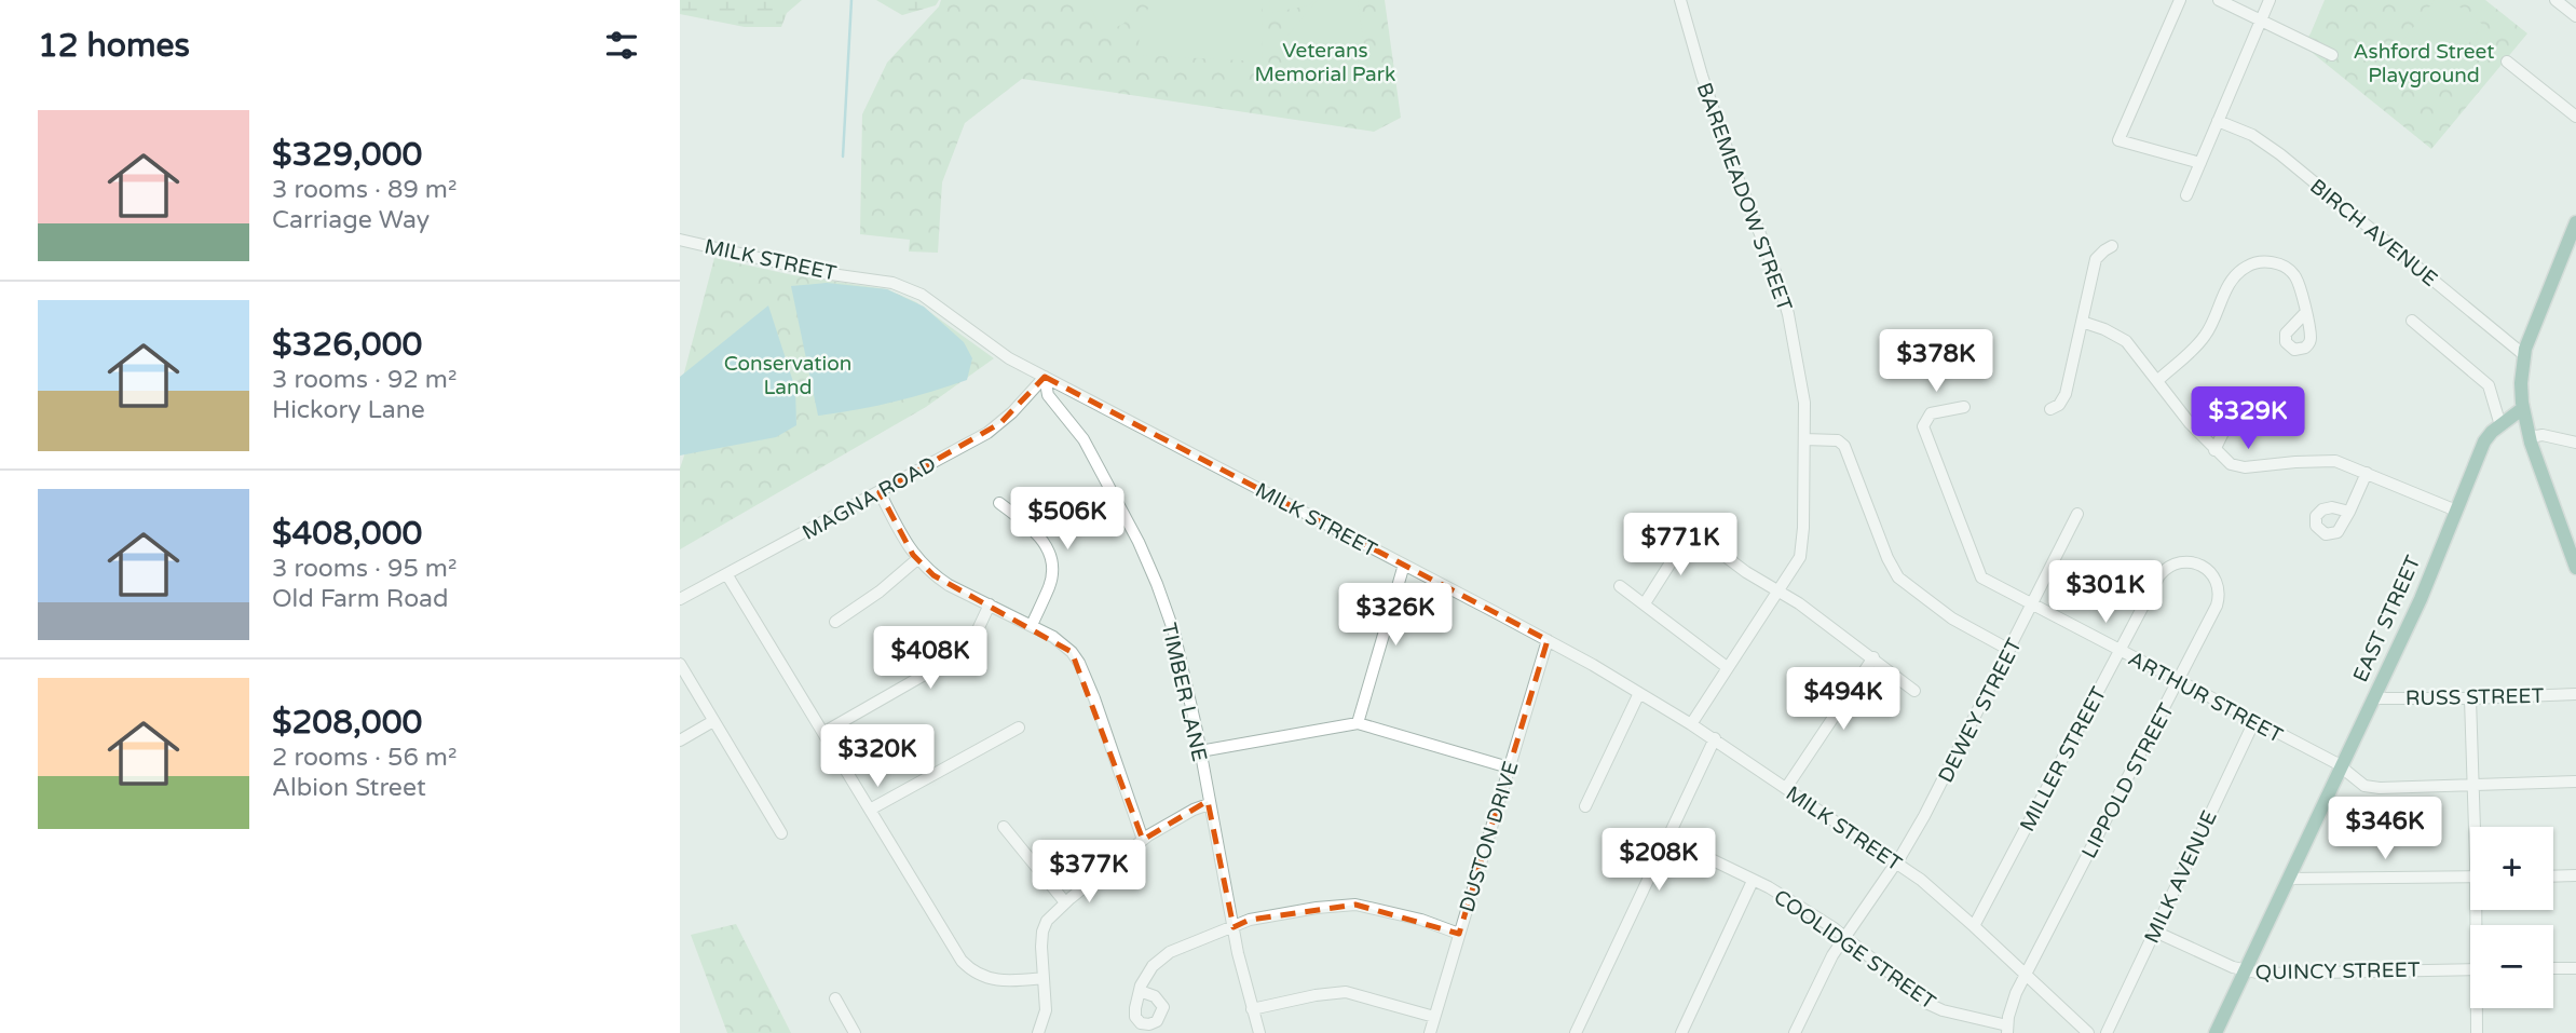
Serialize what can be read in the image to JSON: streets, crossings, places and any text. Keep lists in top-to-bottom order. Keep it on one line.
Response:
{"streets":{"main road":["EAST STREET"],"street":["BAREMEADOW STREET","BIRCH AVENUE","MILK STREET","MAGNA ROAD","TIMBER LANE","ARTHUR STREET","RUSS STREET","DEWEY STREET","MILLER STREET","LIPPOLD STREET","DUSTON DRIVE","MILK AVENUE","COOLIDGE STREET","QUINCY STREET"]},"crossings":[["BAREMEADOW STREET","MILK STREET"],["MILK STREET","MAGNA ROAD"],["MILK STREET","TIMBER LANE"],["MILK STREET","DEWEY STREET"],["MILK STREET","MILLER STREET"],["MILK STREET","LIPPOLD STREET"],["MILK STREET","DUSTON DRIVE"],["MAGNA ROAD","TIMBER LANE"],["EAST STREET","ARTHUR STREET"],["EAST STREET","RUSS STREET"],["EAST STREET","QUINCY STREET"],["ARTHUR STREET","DEWEY STREET"],["ARTHUR STREET","MILLER STREET"],["ARTHUR STREET","LIPPOLD STREET"],["ARTHUR STREET","MILK AVENUE"],["DEWEY STREET","COOLIDGE STREET"],["MILLER STREET","LIPPOLD STREET"],["LIPPOLD STREET","COOLIDGE STREET"],["MILK AVENUE","QUINCY STREET"]],"parks":["Veterans Memorial Park","Ashford Street Playground","Conservation Land"],"page":{"heading":"12 homes","list":[{"name":"$329,000","note":"3 rooms · 89 m² · Carriage Way"},{"name":"$326,000","note":"3 rooms · 92 m² · Hickory Lane"},{"name":"$408,000","note":"3 rooms · 95 m² · Old Farm Road"},{"name":"$208,000","note":"2 rooms · 56 m² · Albion Street"}],"price":["$378K","$329K","$506K","$771K","$301K","$326K","$408K","$494K","$320K","$346K","$208K","$377K"],"map_buttons":["+","−"]}}
